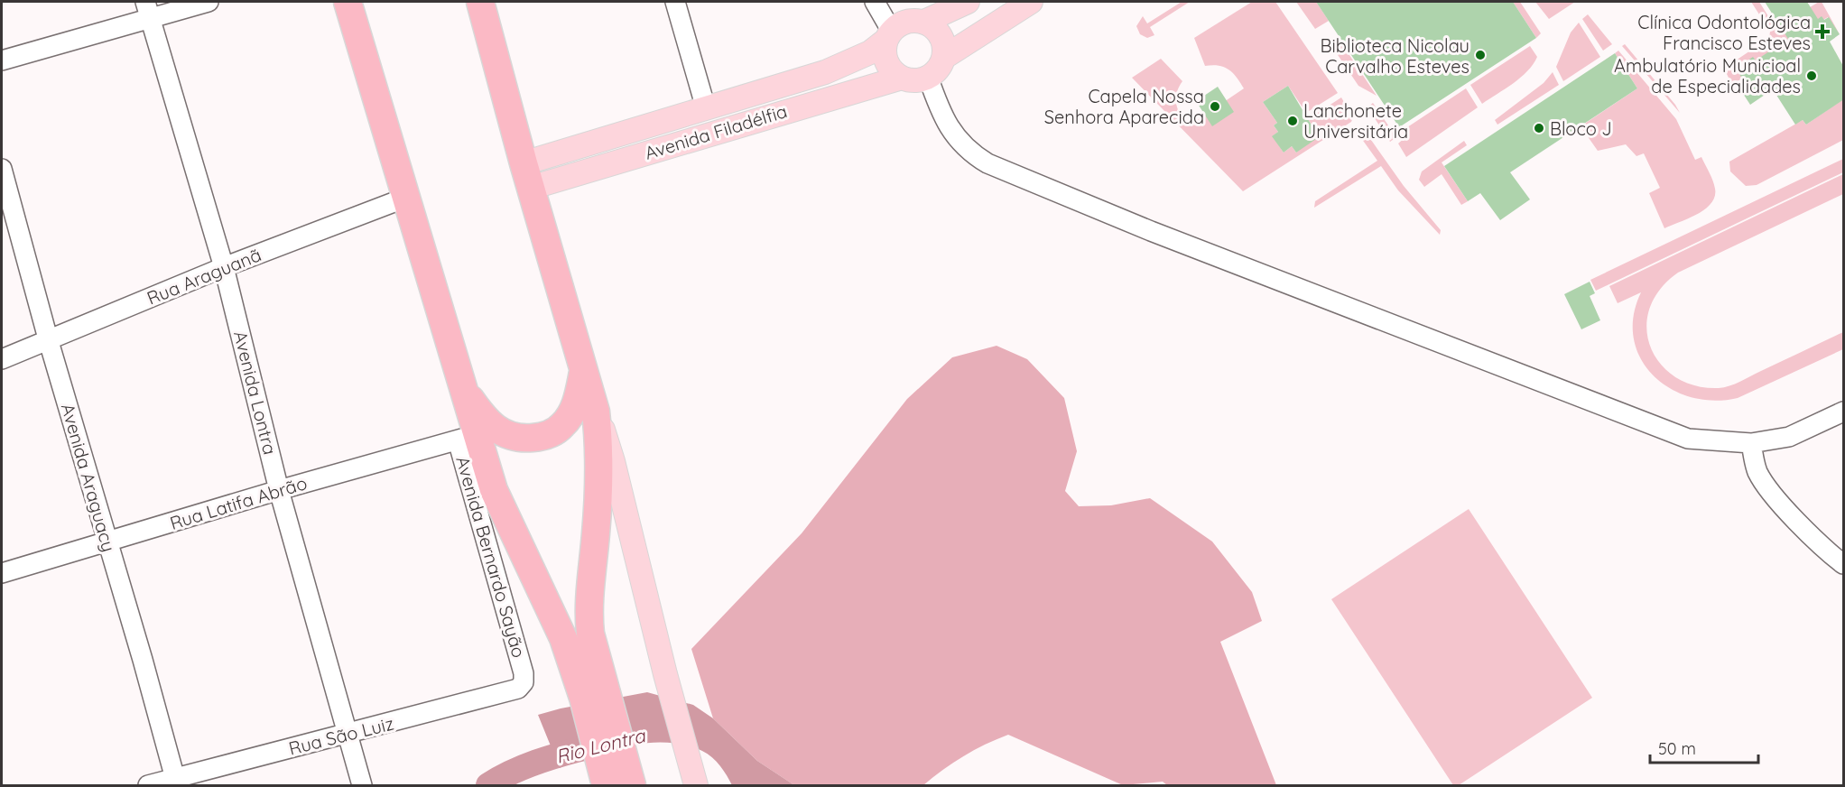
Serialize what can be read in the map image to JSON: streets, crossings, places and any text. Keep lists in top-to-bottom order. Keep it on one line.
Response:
{"streets":{"main road":["Avenida Filadélfia"],"street":["Rua Araguanã","Avenida Lontra","Avenida Araguacy","Rua Latifa Abrão","Avenida Bernardo Sayão","Rua São Luiz"]},"crossings":[["Rua Araguanã","Avenida Lontra"],["Rua Araguanã","Avenida Araguacy"],["Avenida Lontra","Rua Latifa Abrão"],["Avenida Lontra","Rua São Luiz"],["Avenida Araguacy","Rua Latifa Abrão"],["Avenida Araguacy","Rua São Luiz"],["Rua Latifa Abrão","Avenida Bernardo Sayão"],["Avenida Bernardo Sayão","Rua São Luiz"]],"water":["Rio Lontra"],"places":{"health":["Clínica Odontológica Francisco Esteves"],"other":["Biblioteca Nicolau Carvalho Esteves","Ambulatório Municioal de Especialidades","Capela Nossa Senhora Aparecida","Lanchonete Universitária","Bloco J"]},"scale_bar":"50 m"}
